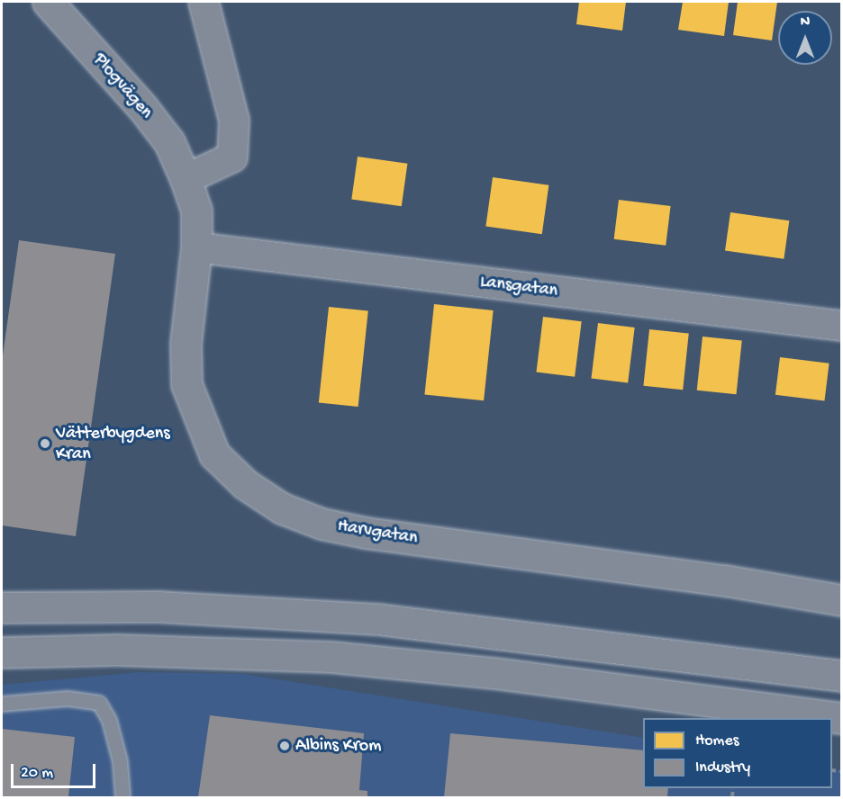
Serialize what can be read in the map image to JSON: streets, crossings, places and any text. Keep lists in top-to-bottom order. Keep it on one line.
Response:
{"streets":{"main road":["Plogvägen","Harvgatan"],"street":["Lansgatan"]},"crossings":[["Plogvägen","Harvgatan"],["Lansgatan","Harvgatan"]],"places":["Vätterbygdens Kran","Albins Krom"],"legend":["Homes","Industry"],"scale_bar":"20 m","north":"top"}
